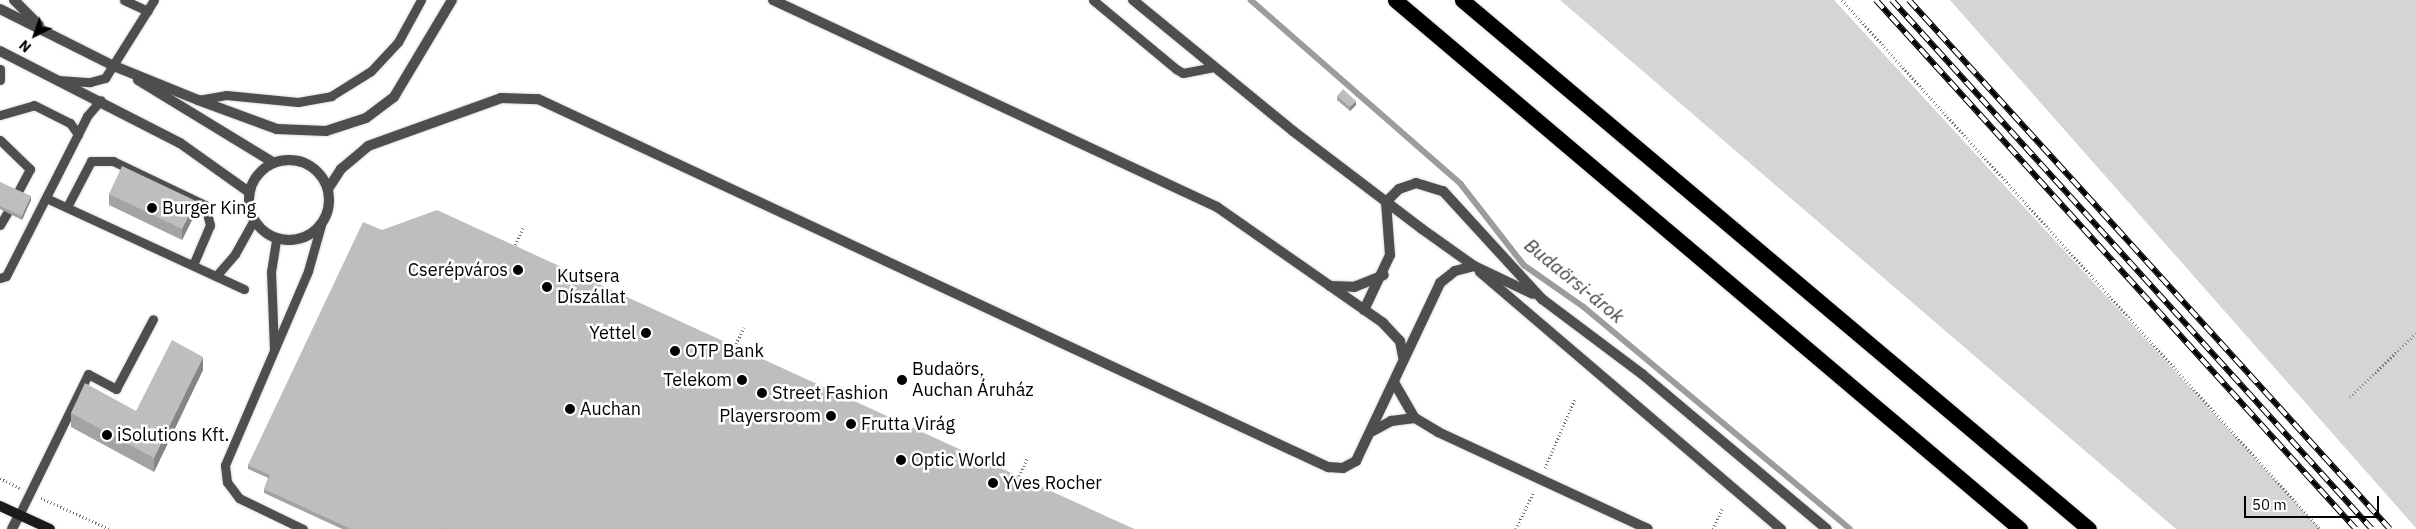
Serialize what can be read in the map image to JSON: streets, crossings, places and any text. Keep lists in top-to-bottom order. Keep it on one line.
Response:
{"water":["Budaörsi-árok"],"places":["Burger King","Cserépváros","Kutsera Díszállat","Yettel","OTP Bank","Telekom","Budaörs, Auchan Áruház","Street Fashion","Auchan","Playersroom","Frutta Virág","iSolutions Kft.","Optic World","Yves Rocher"],"scale_bar":"50 m","north":"bottom left"}
